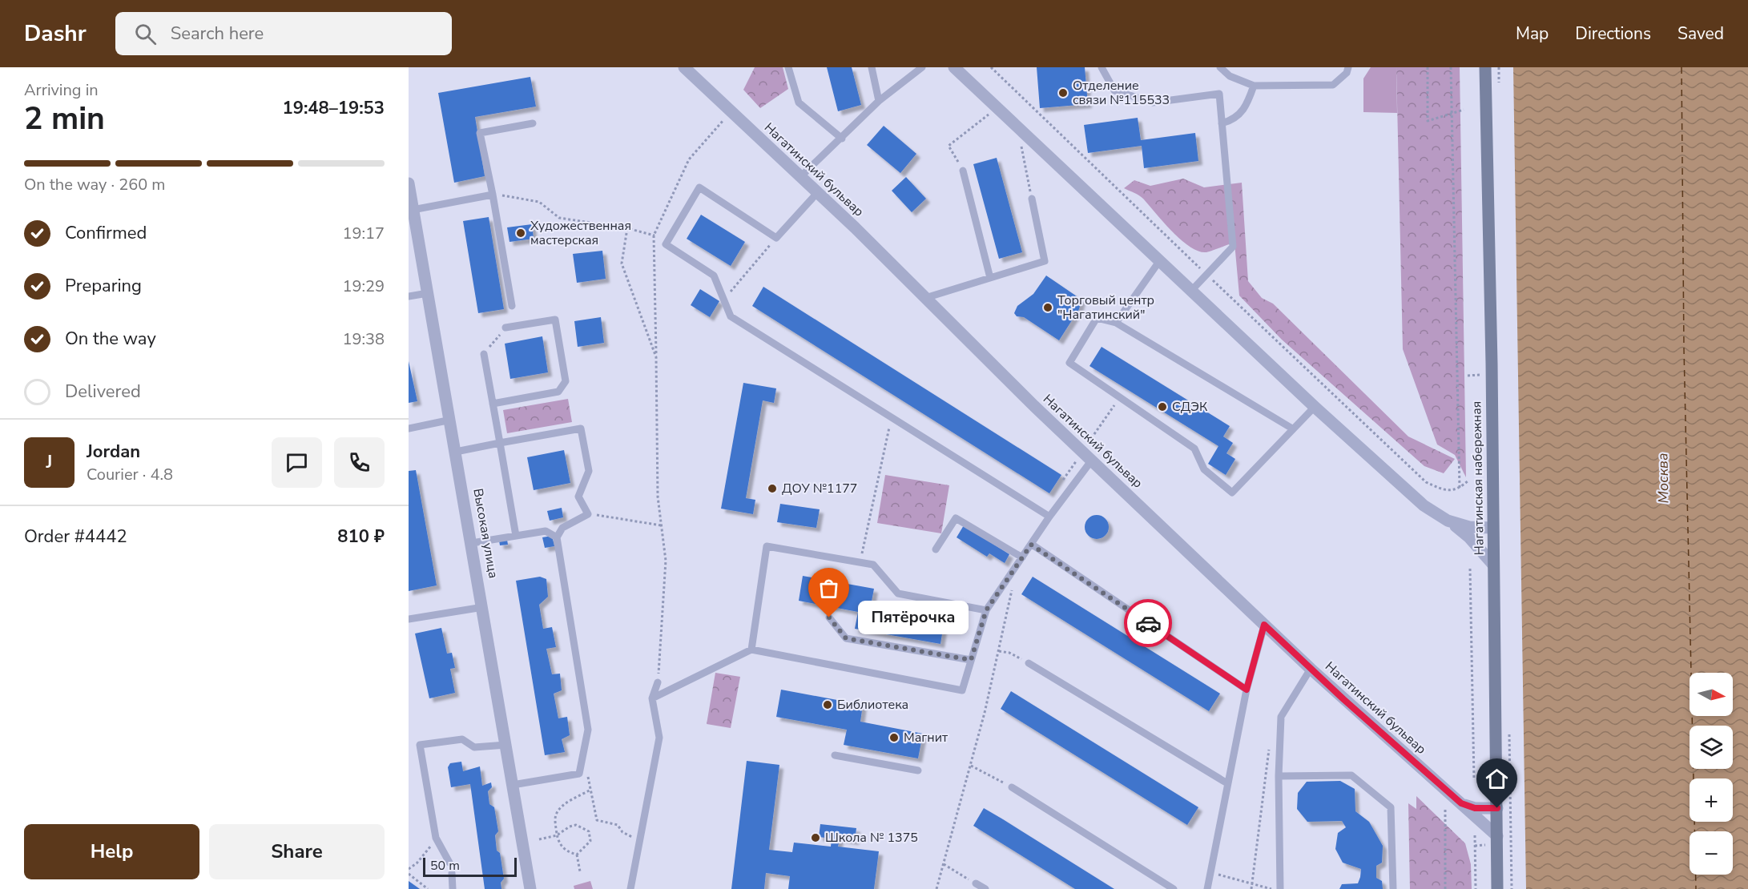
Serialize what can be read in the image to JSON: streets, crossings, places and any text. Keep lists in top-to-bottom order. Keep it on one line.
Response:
{"streets":{"main road":["Нагатинская набережная"],"street":["Нагатинский бульвар","Высокая улица"]},"crossings":[["Нагатинский бульвар","Нагатинская набережная"]],"water":["Москва"],"places":["Отделение связи №115533","Художественная мастерская","Торговый центр \"Нагатинский\"","СДЭК","ДОУ №1177","Пятёрочка","Библиотека","Магнит","Школа № 1375"],"scale_bar":"50 m","north":"right","page":{"header":"Dashr","search":"Search here","nav":["Map","Directions","Saved"],"heading":["2 min","Arriving in","19:48–19:53"],"panel":["Jordan","Courier · 4.8","Order #4442","810 ₽"],"bar":"On the way · 260 m","list":[["Confirmed","19:17"],["Preparing","19:29"],["On the way","19:38"],"Delivered"],"round":"J","bubble":"Пятёрочка","map_buttons":["+","−"],"buttons":["Help","Share"],"scale":"50 m"}}
